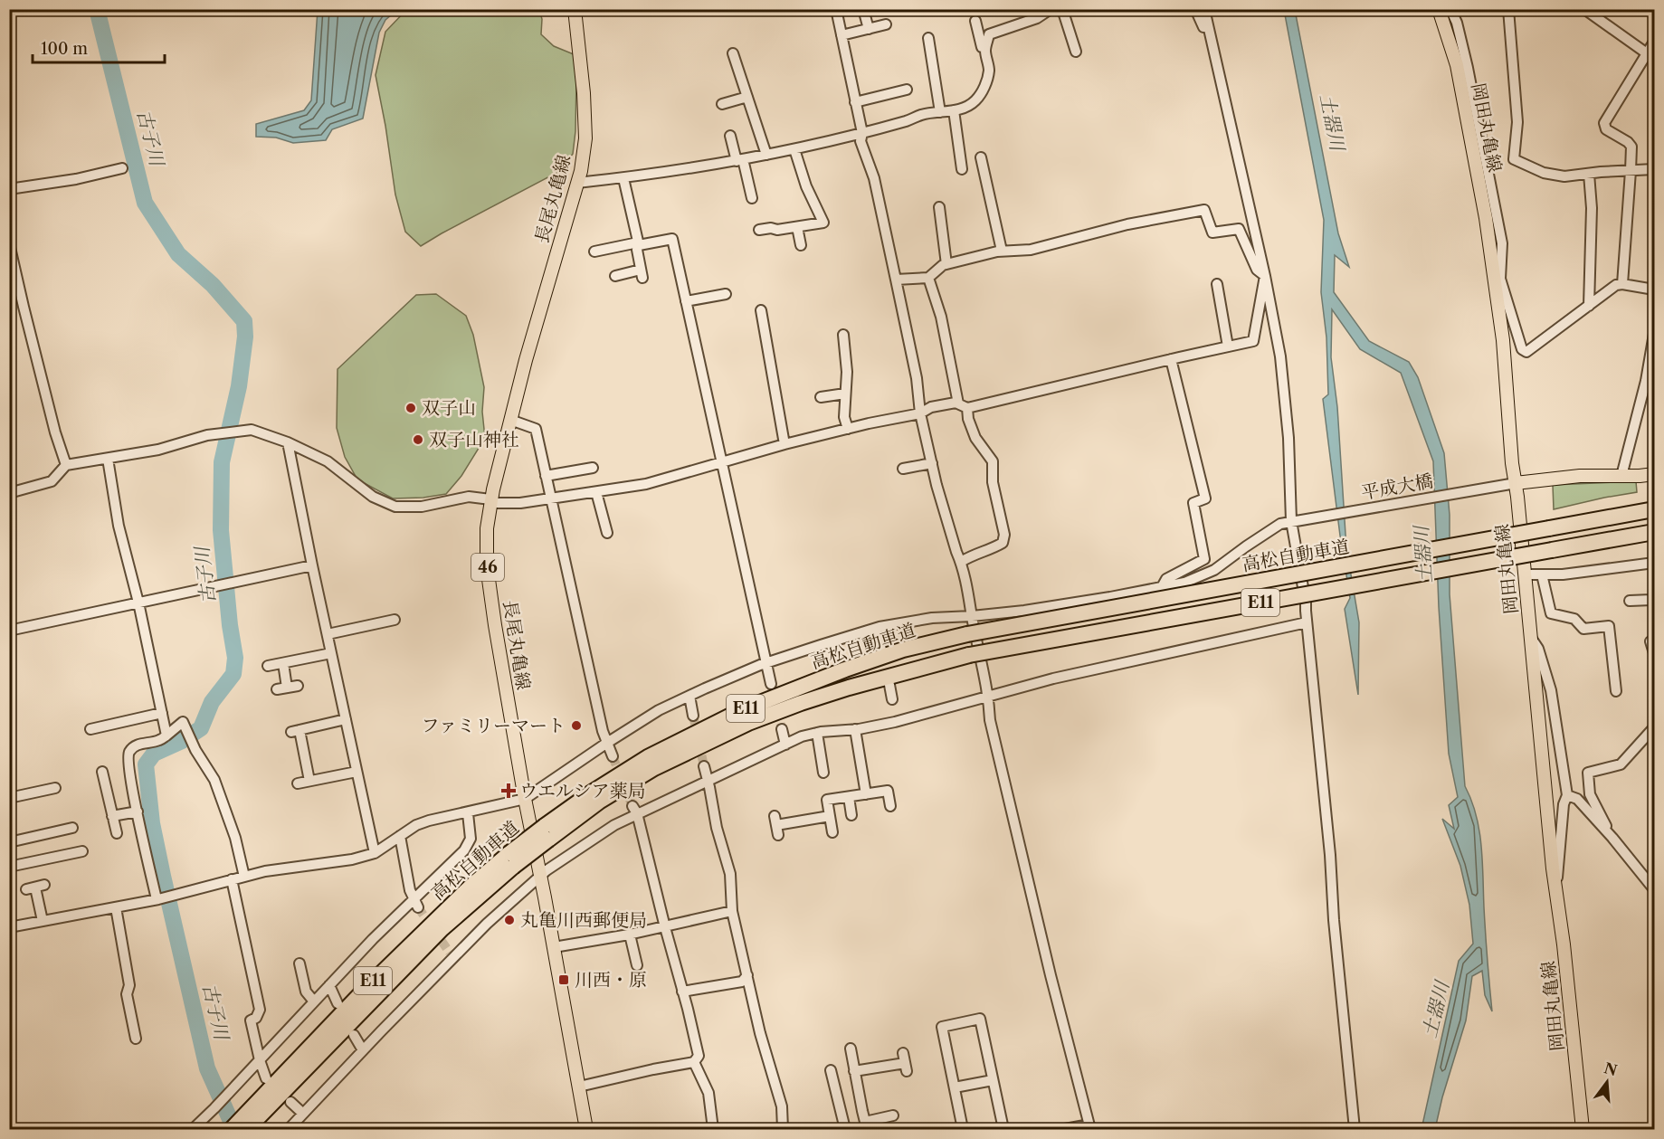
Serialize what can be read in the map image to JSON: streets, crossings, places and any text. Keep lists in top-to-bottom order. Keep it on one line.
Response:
{"streets":{"highway":["高松自動車道","E11"],"main road":["岡田丸亀線","長尾丸亀線","46"],"street":["平成大橋"]},"crossings":[["岡田丸亀線","平成大橋"],["長尾丸亀線","平成大橋"]],"water":["土器川","古子川"],"places":{"other":["双子山","双子山神社","ファミリーマート","丸亀川西郵便局"],"health":["ウエルシア薬局"],"transit":["川西・原"]},"scale_bar":"100 m","north":"top"}
